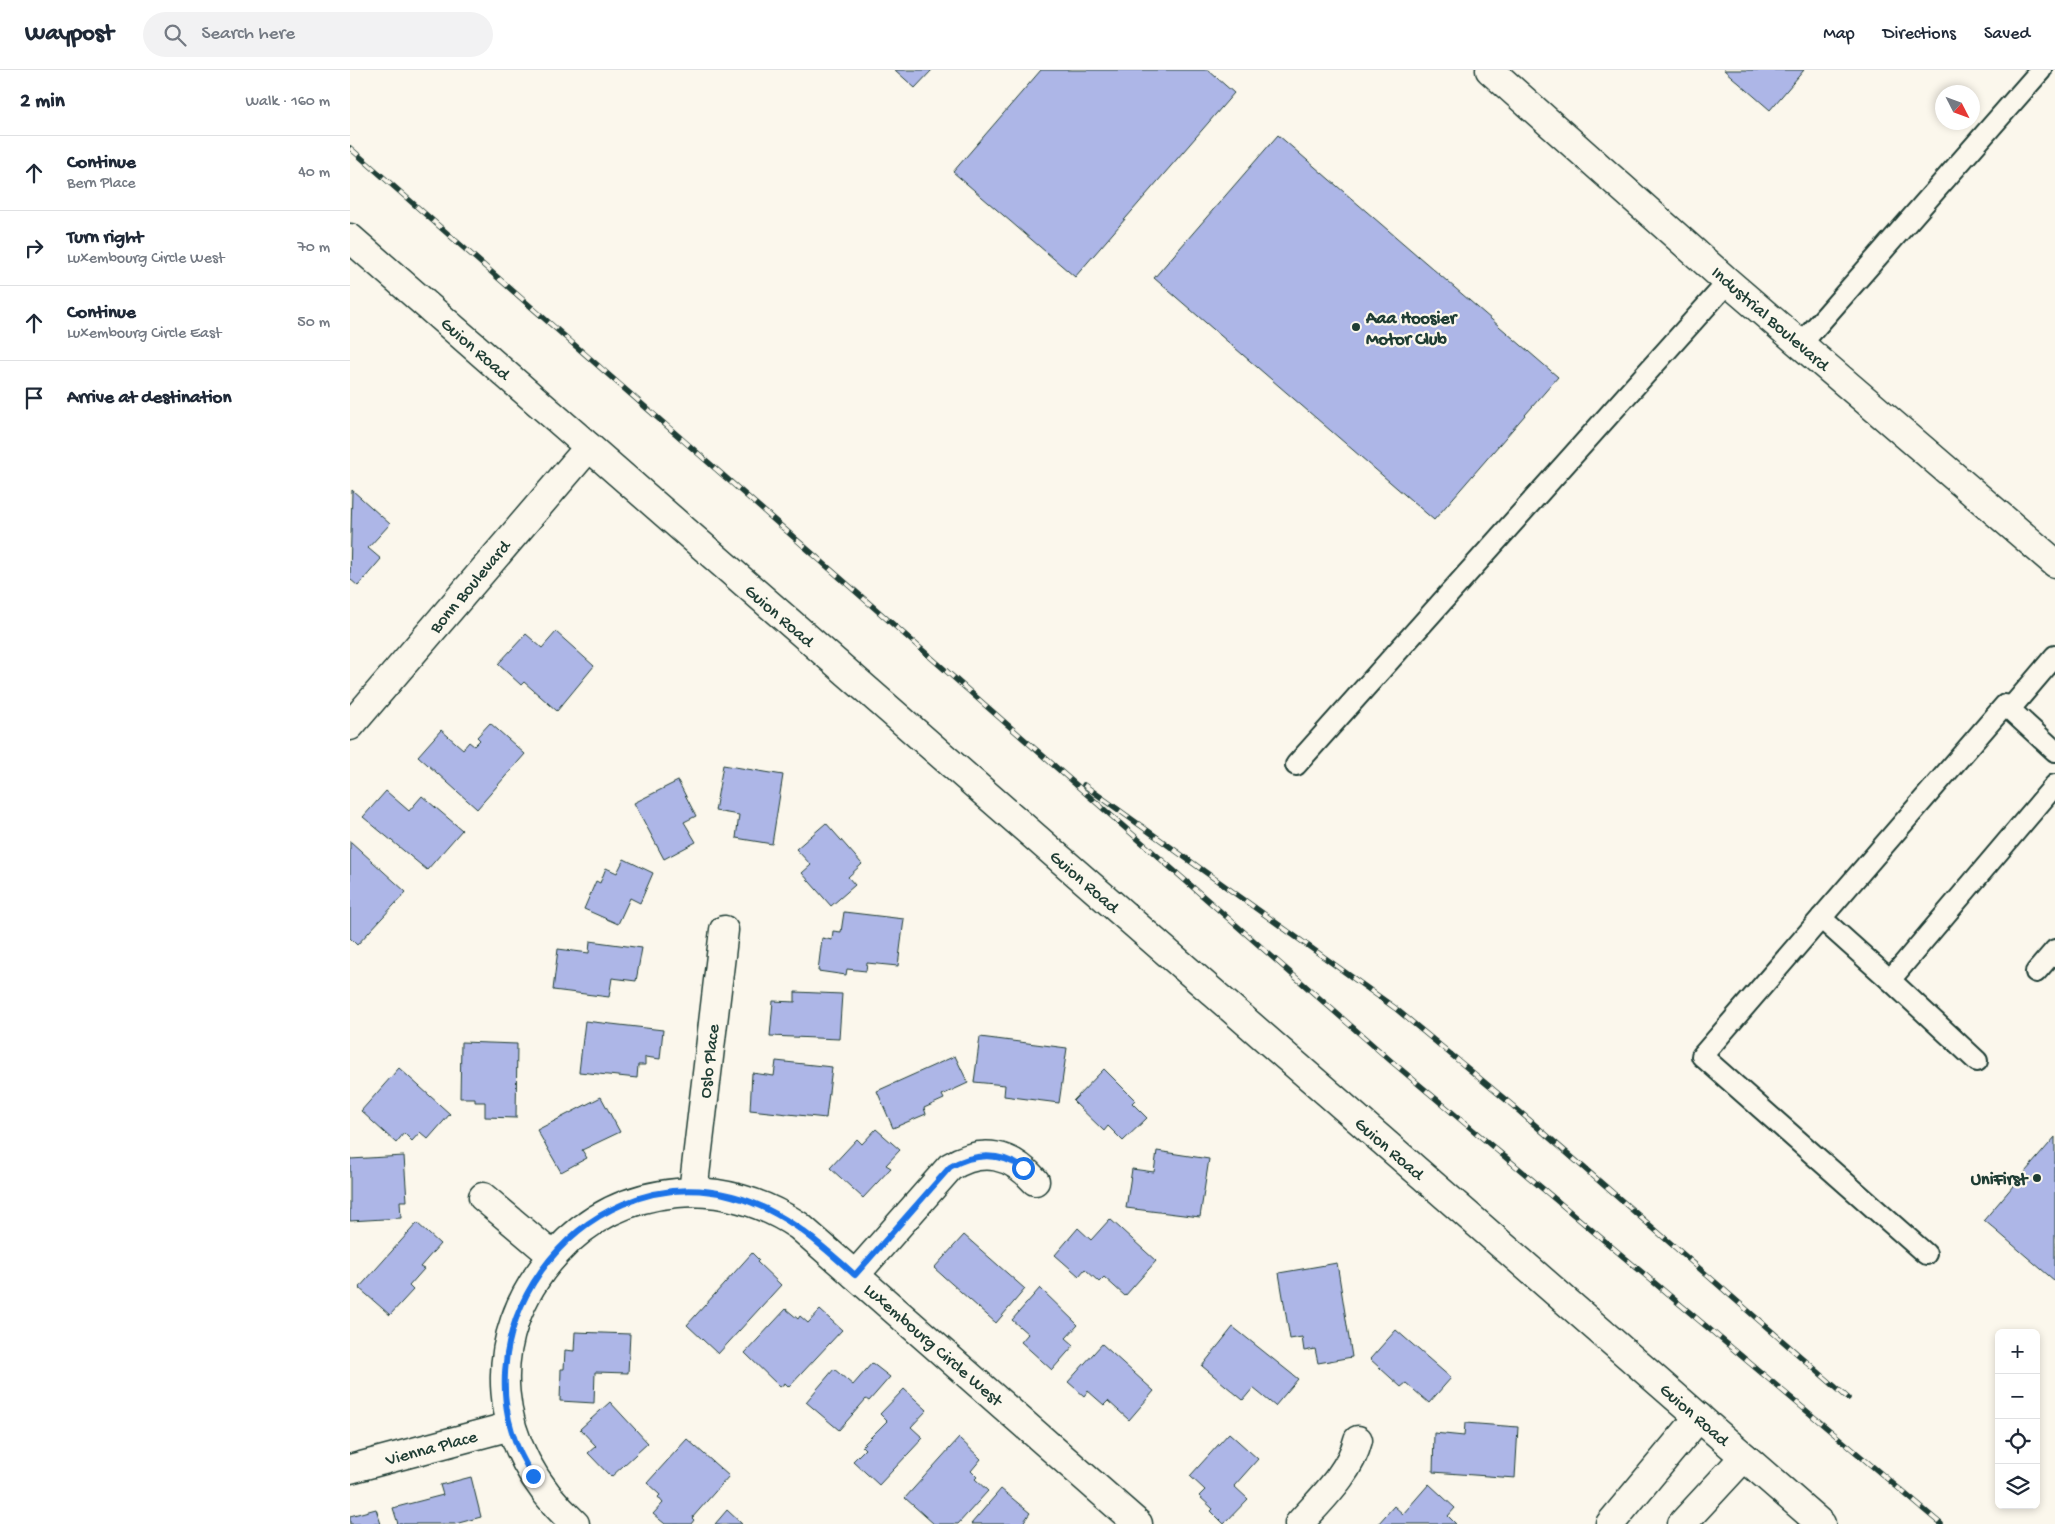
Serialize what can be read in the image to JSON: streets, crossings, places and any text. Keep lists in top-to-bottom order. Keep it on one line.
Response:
{"streets":{"street":["Industrial Boulevard","Guion Road","Bonn Boulevard","Oslo Place","Luxembourg Circle West","Vienna Place"]},"crossings":[["Guion Road","Bonn Boulevard"],["Oslo Place","Luxembourg Circle West"],["Luxembourg Circle West","Vienna Place"]],"places":["Aaa Hoosier Motor Club","UniFirst"],"north":"bottom right","page":{"header":"Waypost","search":"Search here","nav":["Map","Directions","Saved"],"heading":["2 min","Walk · 160 m"],"list":[["Continue","Bern Place","40 m"],["Turn right","Luxembourg Circle West","70 m"],["Continue","Luxembourg Circle East","50 m"],"Arrive at destination"],"map_buttons":["+","−"]}}
